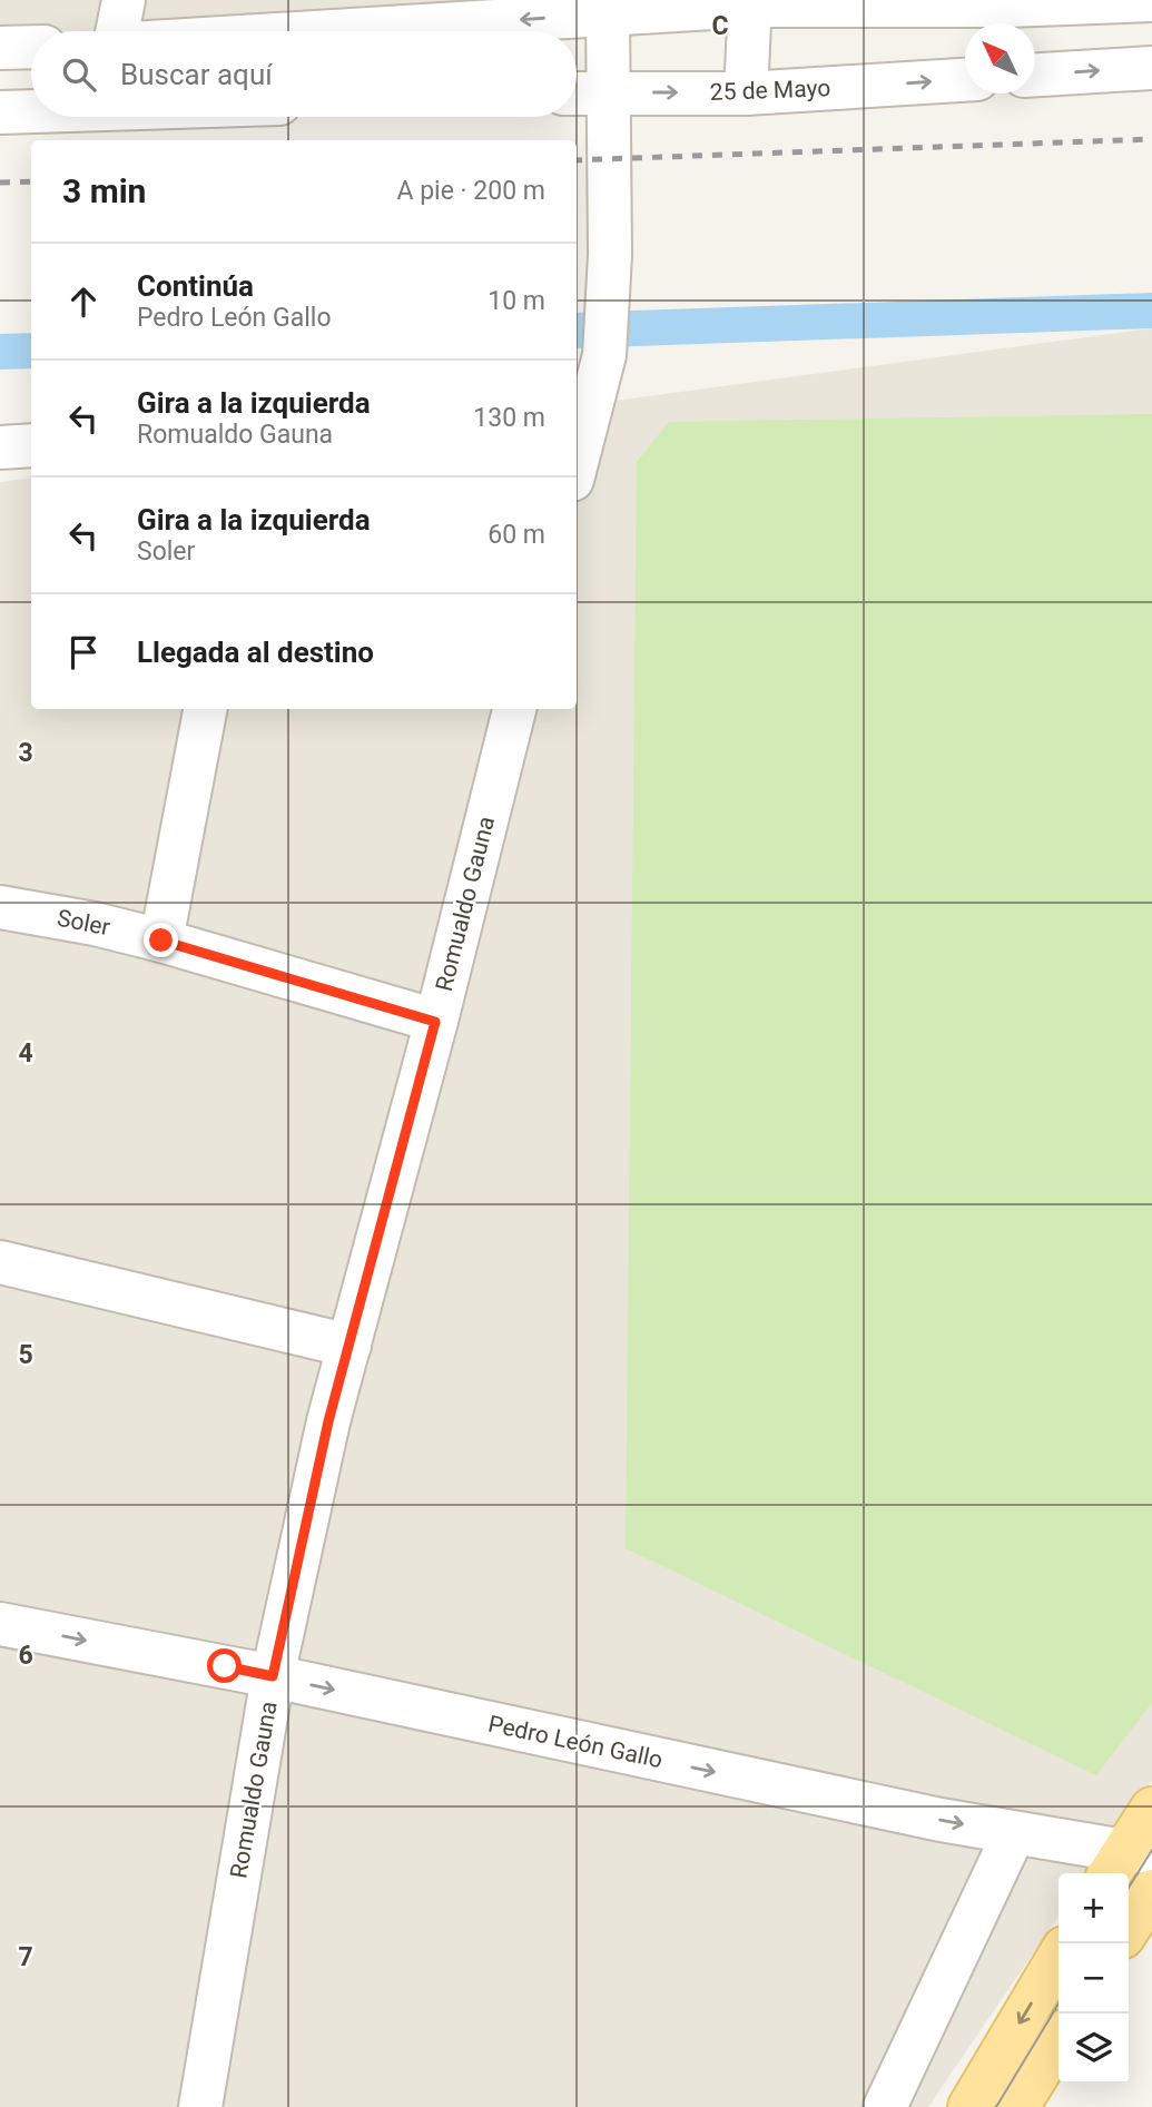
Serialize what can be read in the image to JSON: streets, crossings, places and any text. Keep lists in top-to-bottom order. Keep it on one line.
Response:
{"streets":{"street":["25 de Mayo","Romualdo Gauna","Soler","Pedro León Gallo"]},"crossings":[["Romualdo Gauna","Soler"],["Romualdo Gauna","Pedro León Gallo"]],"one_way":["Pedro León Gallo"],"north":"top left","page":{"search":"Buscar aquí","heading":["3 min","A pie · 200 m"],"list":[["Continúa","Pedro León Gallo","10 m"],["Gira a la izquierda","Romualdo Gauna","130 m"],["Gira a la izquierda","Soler","60 m"],"Llegada al destino"],"map_buttons":["+","−"]},"grid":{"columns":["C"],"rows":["3","4","5","6","7"]}}
